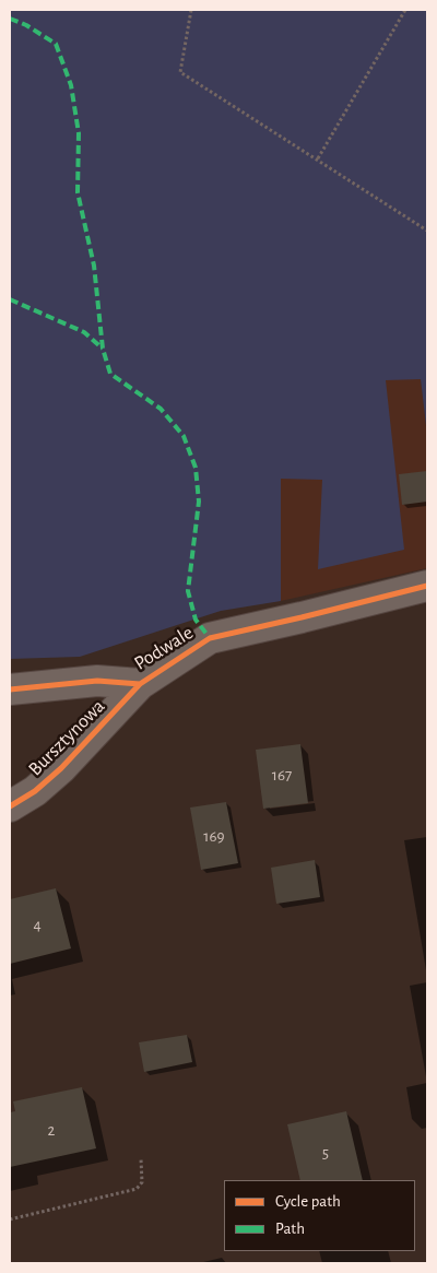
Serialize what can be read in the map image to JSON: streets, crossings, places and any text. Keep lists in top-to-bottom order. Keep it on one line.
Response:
{"streets":{"street":["Podwale","Bursztynowa"]},"crossings":[["Podwale","Bursztynowa"]],"house_numbers":["167","169","4","2","5"],"legend":["Cycle path","Path"]}
